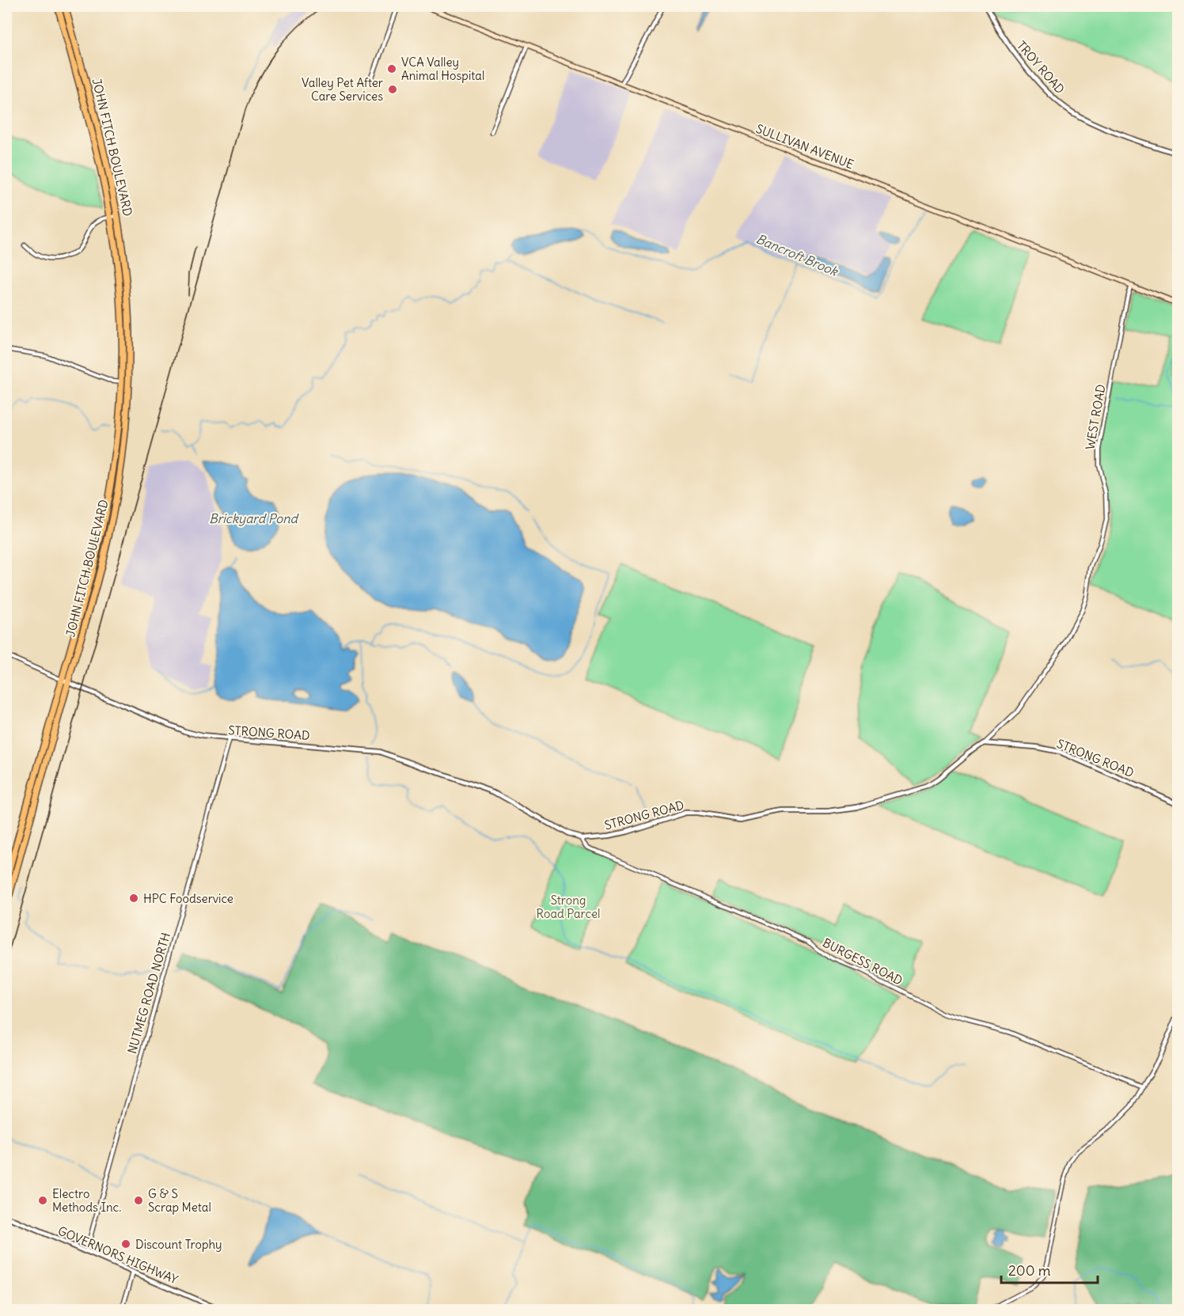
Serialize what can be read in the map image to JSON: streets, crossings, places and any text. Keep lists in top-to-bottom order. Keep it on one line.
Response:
{"streets":{"highway":["JOHN FITCH BOULEVARD"],"main road":["SULLIVAN AVENUE"],"street":["TROY ROAD","WEST ROAD","STRONG ROAD","BURGESS ROAD","NUTMEG ROAD NORTH","GOVERNORS HIGHWAY"]},"crossings":[["SULLIVAN AVENUE","WEST ROAD"],["JOHN FITCH BOULEVARD","STRONG ROAD"],["WEST ROAD","STRONG ROAD"],["STRONG ROAD","BURGESS ROAD"],["STRONG ROAD","NUTMEG ROAD NORTH"],["NUTMEG ROAD NORTH","GOVERNORS HIGHWAY"]],"water":["Bancroft Brook","Brickyard Pond"],"parks":["Strong Road Parcel"],"places":["VCA Valley Animal Hospital","Valley Pet After Care Services","HPC Foodservice","Electro Methods Inc.","G & S Scrap Metal","Discount Trophy"],"scale_bar":"200 m"}
